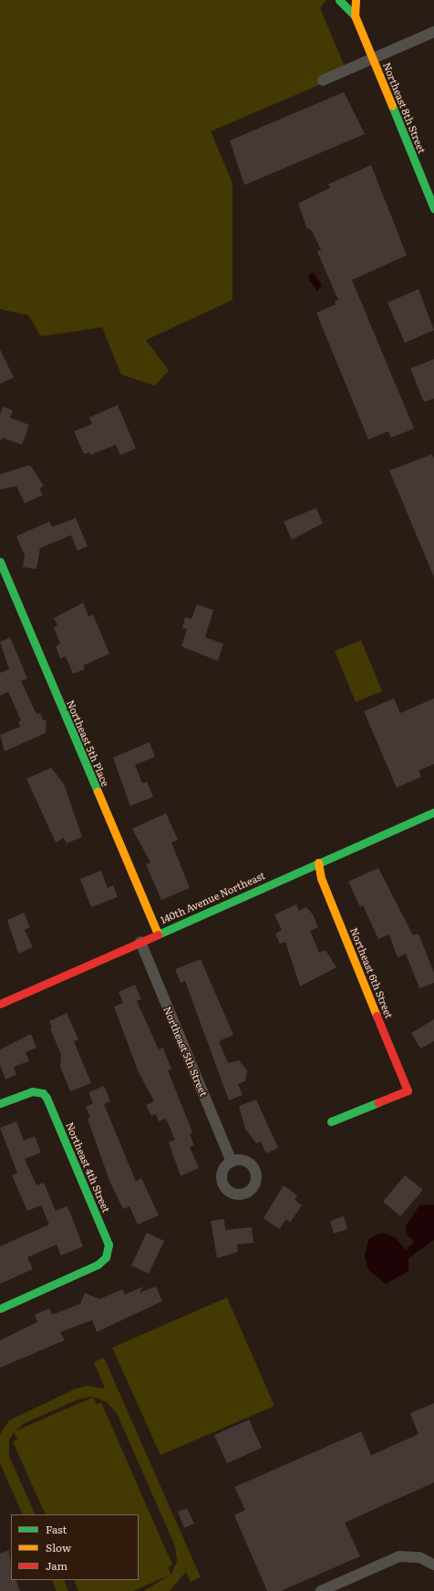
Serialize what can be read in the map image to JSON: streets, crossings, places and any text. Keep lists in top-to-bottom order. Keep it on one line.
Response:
{"streets":{"street":["Northeast 8th Street","Northeast 5th Place","140th Avenue Northeast","Northeast 6th Street","Northeast 5th Street","Northeast 4th Street"]},"crossings":[["Northeast 5th Place","140th Avenue Northeast"],["140th Avenue Northeast","Northeast 6th Street"],["140th Avenue Northeast","Northeast 5th Street"]],"legend":["Fast","Slow","Jam"]}
